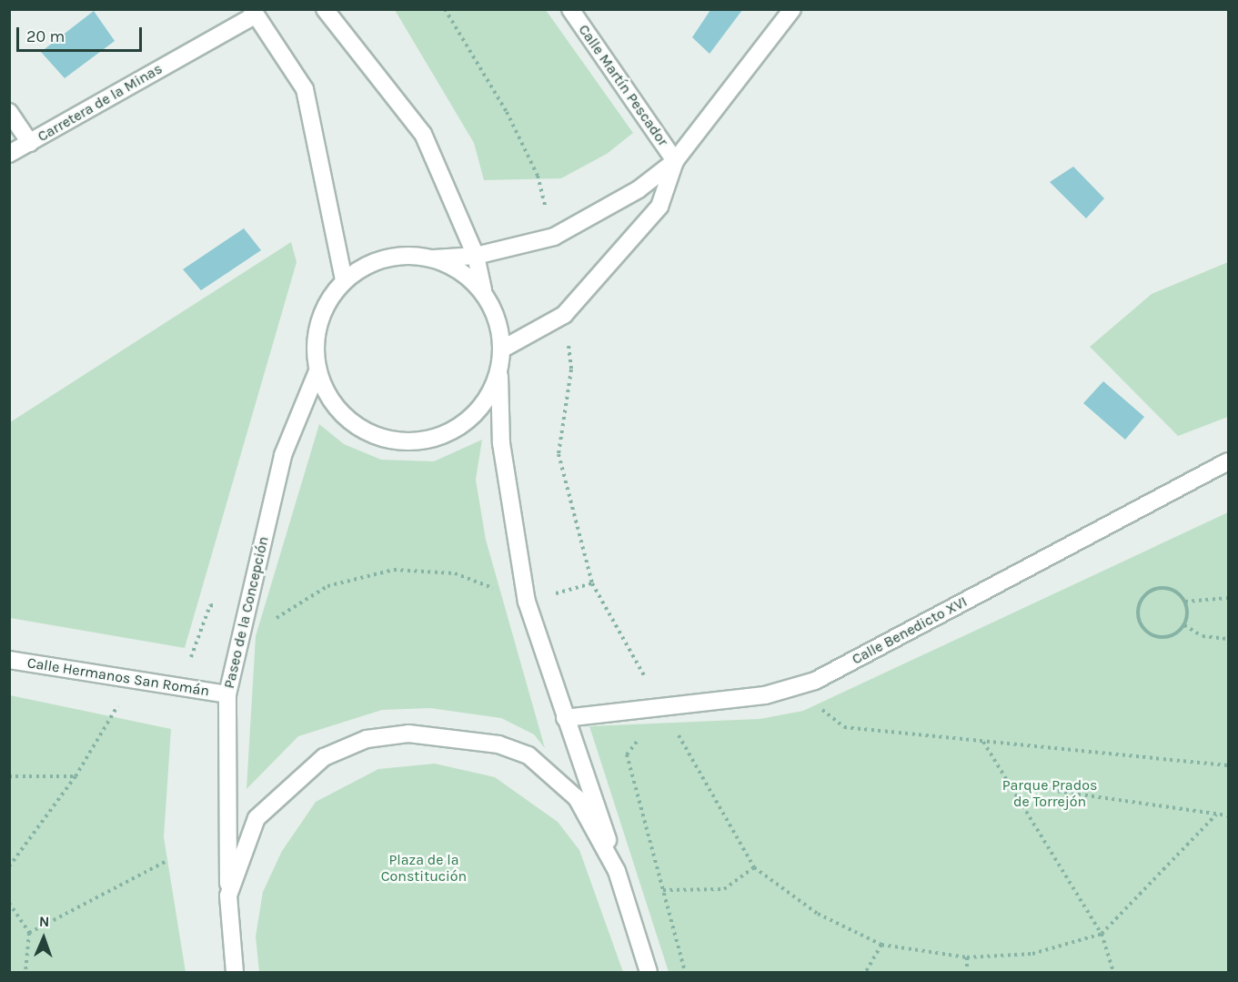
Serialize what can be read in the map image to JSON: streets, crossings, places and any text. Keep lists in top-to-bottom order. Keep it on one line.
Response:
{"streets":{"main road":["Calle Martín Pescador","Carretera de la Minas","Paseo de la Concepción","Calle Benedicto XVI","Calle Hermanos San Román"]},"crossings":[["Paseo de la Concepción","Calle Hermanos San Román"]],"parks":["Parque Prados de Torrejón","Plaza de la Constitución"],"scale_bar":"20 m","north":"top"}
